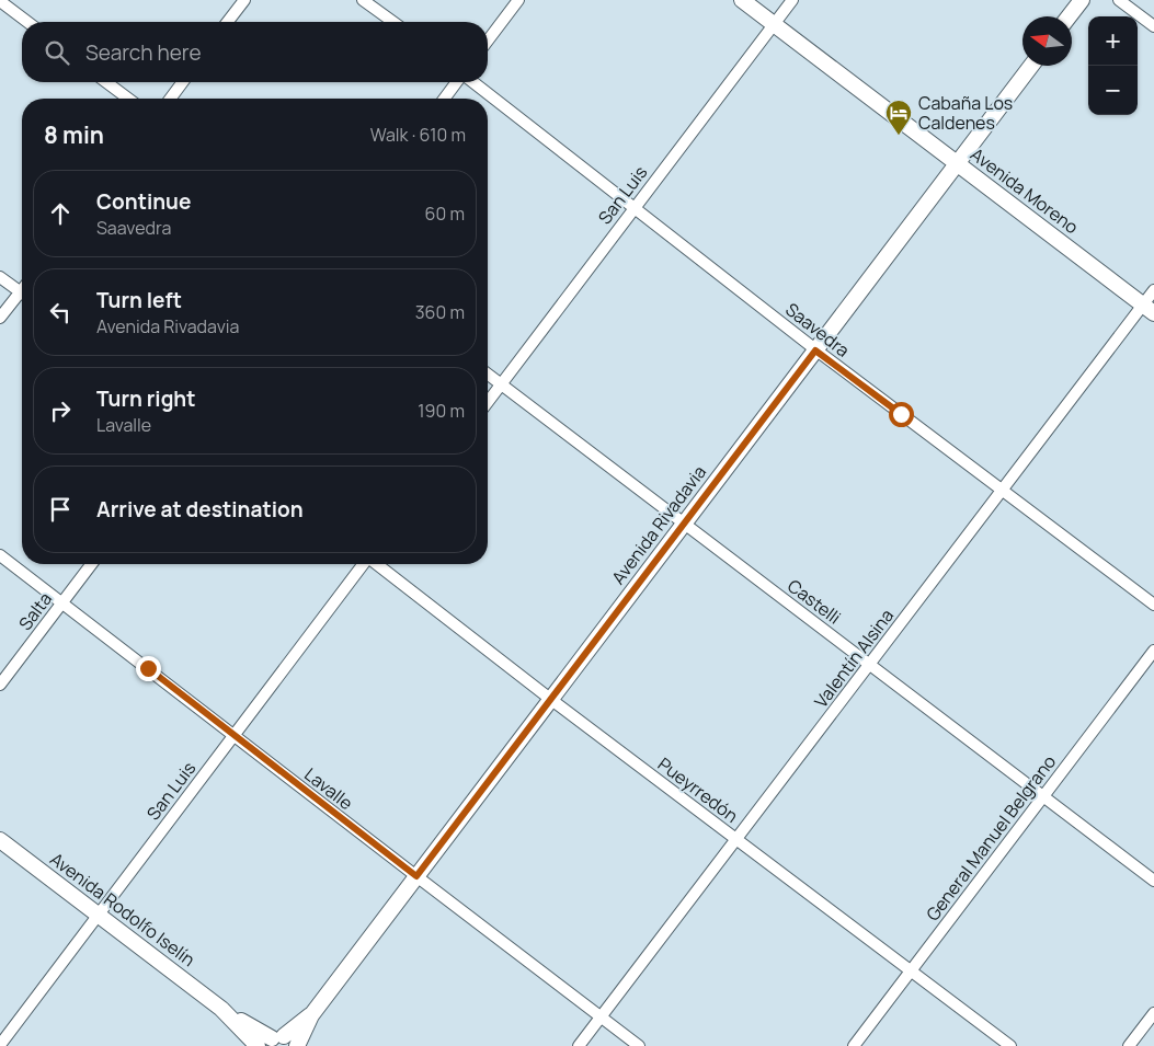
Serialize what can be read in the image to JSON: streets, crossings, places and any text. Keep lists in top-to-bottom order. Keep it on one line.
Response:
{"streets":{"main road":["Avenida Moreno","Avenida Rivadavia","Avenida Rodolfo Iselín"],"street":["San Luis","Saavedra","Castelli","Salta","Valentín Alsina","Lavalle","Pueyrredón","General Manuel Belgrano"]},"crossings":[["Avenida Moreno","San Luis"],["Avenida Moreno","Avenida Rivadavia"],["Avenida Moreno","Valentín Alsina"],["San Luis","Saavedra"],["San Luis","Castelli"],["San Luis","Lavalle"],["San Luis","Avenida Rodolfo Iselín"],["Saavedra","Avenida Rivadavia"],["Saavedra","Valentín Alsina"],["Avenida Rivadavia","Castelli"],["Avenida Rivadavia","Lavalle"],["Avenida Rivadavia","Pueyrredón"],["Avenida Rivadavia","Avenida Rodolfo Iselín"],["Castelli","Valentín Alsina"],["Castelli","General Manuel Belgrano"],["Salta","Lavalle"],["Valentín Alsina","Lavalle"],["Valentín Alsina","Pueyrredón"],["Pueyrredón","General Manuel Belgrano"]],"places":{"hotel":["Cabaña Los Caldenes"]},"north":"left","page":{"map_buttons":["+","−"],"search":"Search here","heading":["8 min","Walk · 610 m"],"list":[["Continue","Saavedra","60 m"],["Turn left","Avenida Rivadavia","360 m"],["Turn right","Lavalle","190 m"],"Arrive at destination"]}}
